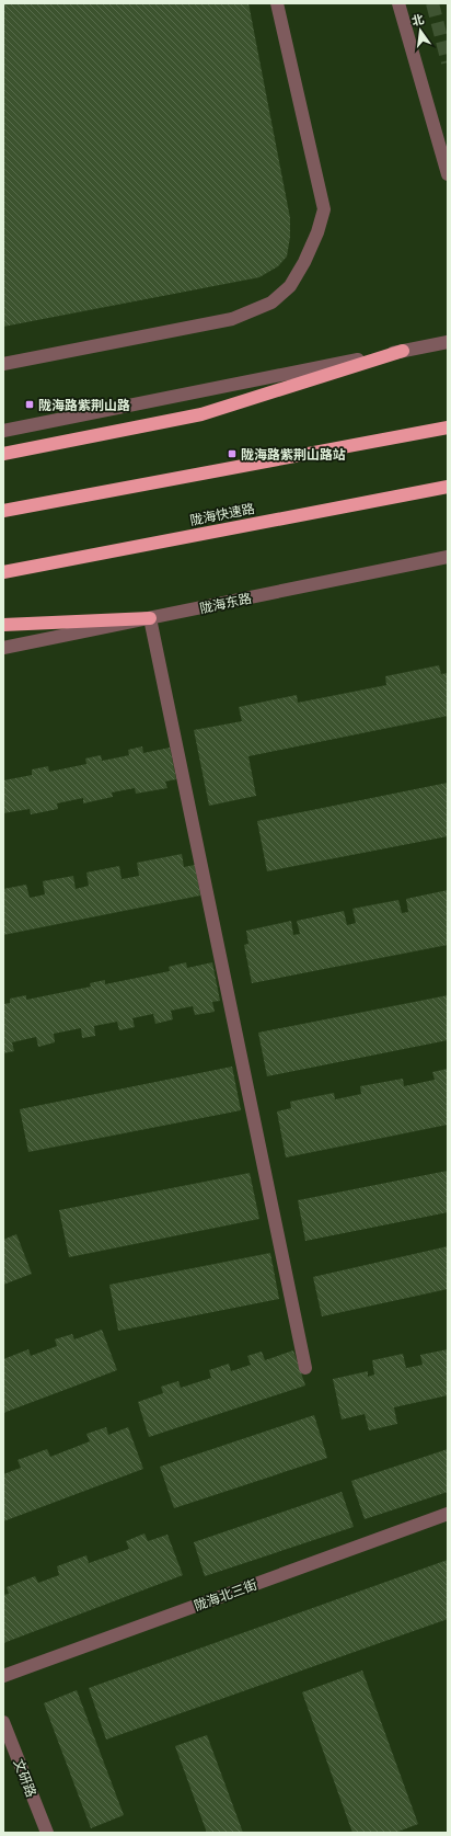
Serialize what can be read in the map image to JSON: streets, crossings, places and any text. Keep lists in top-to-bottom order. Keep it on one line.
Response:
{"streets":{"highway":["陇海快速路"],"street":["陇海东路","陇海北三街","文研路"]},"places":{"transit":["陇海路紫荆山路","陇海路紫荆山路站"]},"north":"top"}
